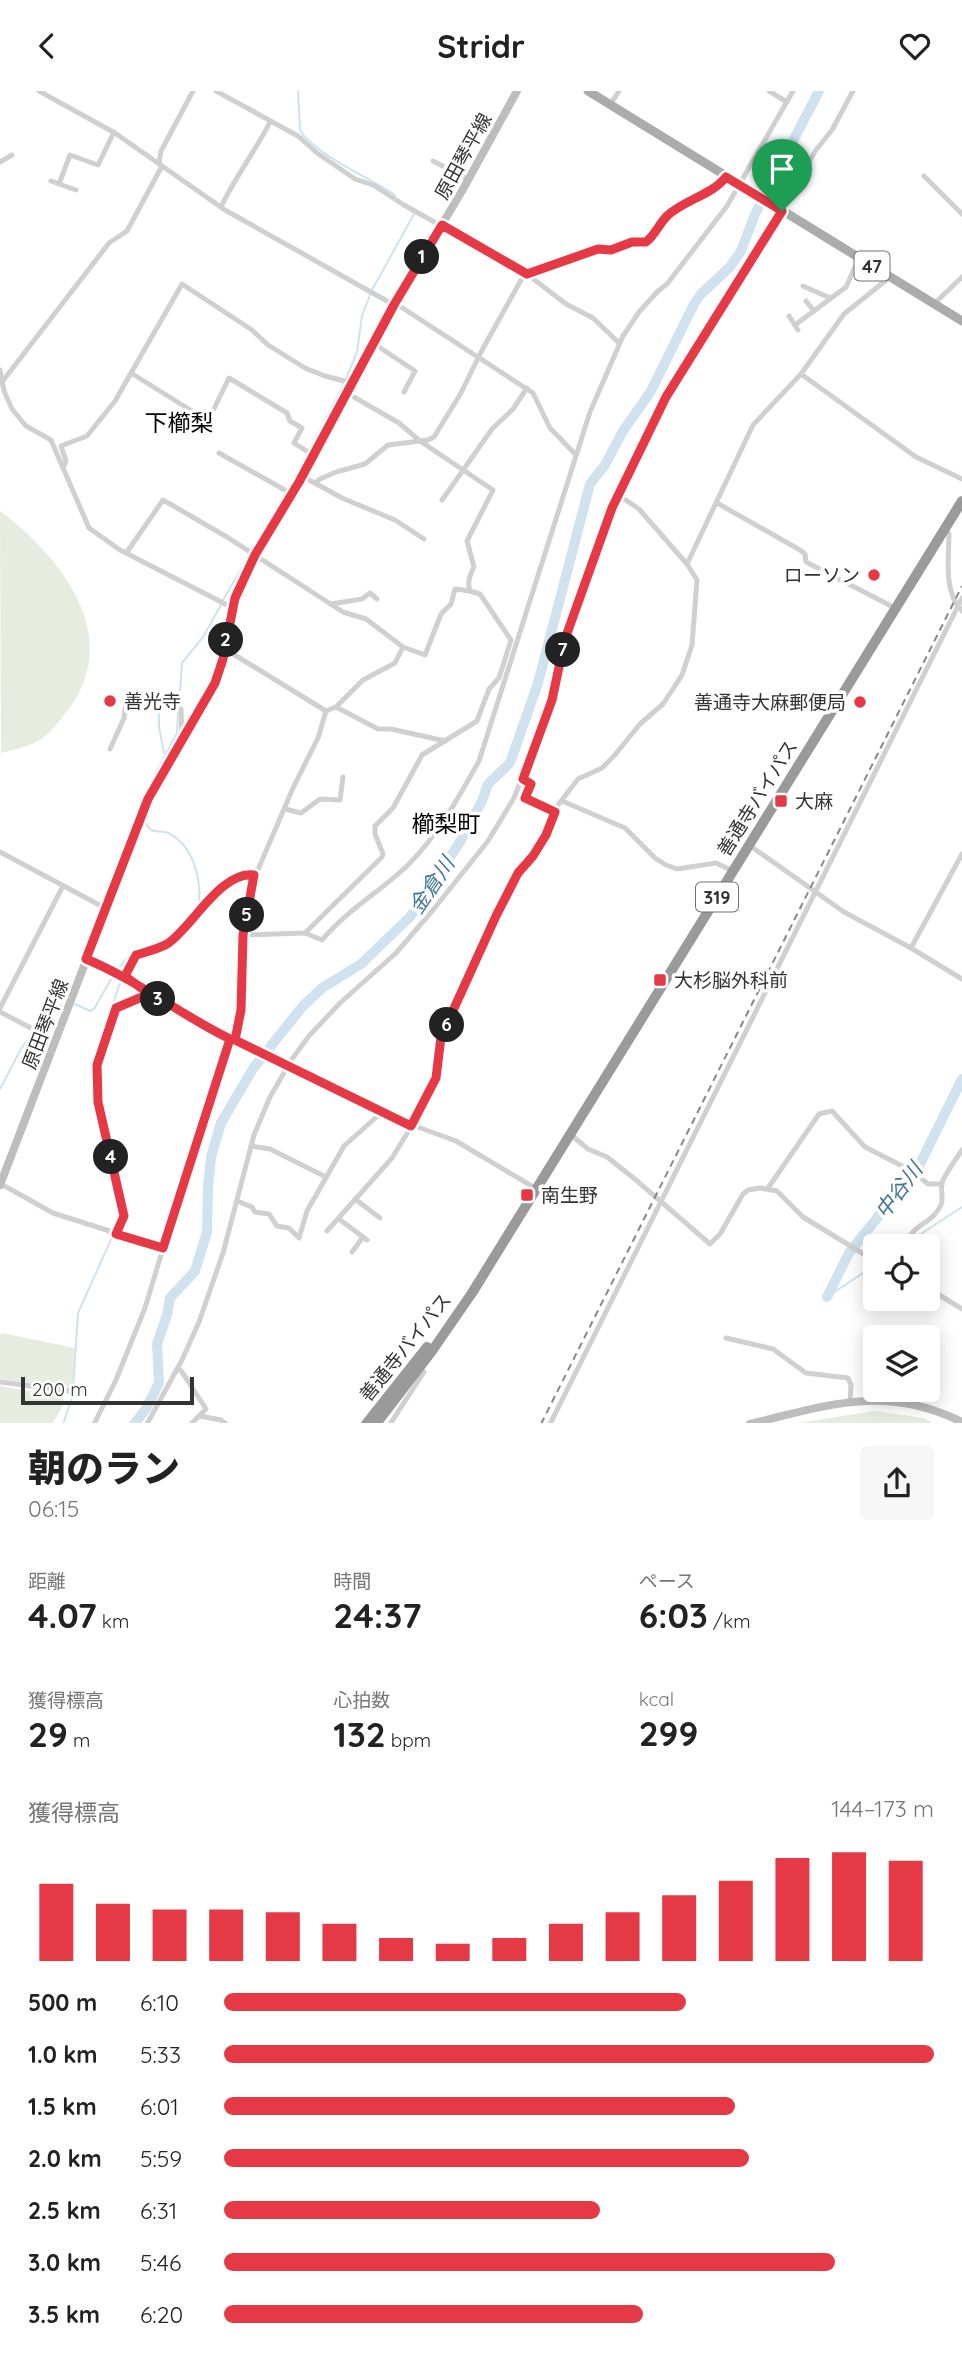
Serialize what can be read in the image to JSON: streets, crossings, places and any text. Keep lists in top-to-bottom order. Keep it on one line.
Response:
{"streets":{"highway":["善通寺バイパス","319"],"main road":["原田琴平線","47"]},"districts":["下櫛梨","櫛梨町"],"water":["金倉川","中谷川"],"places":{"other":["ローソン","善光寺","善通寺大麻郵便局"],"transit":["大麻","大杉脳外科前","南生野"]},"scale_bar":"200 m","page":{"header":"Stridr","pins":["1","2","7","5","3","6","4"],"scale":"200 m","heading":["朝のラン","06:15"],"stats":[["距離","4.07 km"],["時間","24:37"],["ペース","6:03 /km"],["獲得標高","29 m"],["心拍数","132 bpm"],["kcal","299"]],"chart":["獲得標高","144–173 m"],"list":[{"name":"500 m","note":"6:10"},{"name":"1.0 km","note":"5:33"},{"name":"1.5 km","note":"6:01"},{"name":"2.0 km","note":"5:59"},{"name":"2.5 km","note":"6:31"},{"name":"3.0 km","note":"5:46"},{"name":"3.5 km","note":"6:20"}]}}
